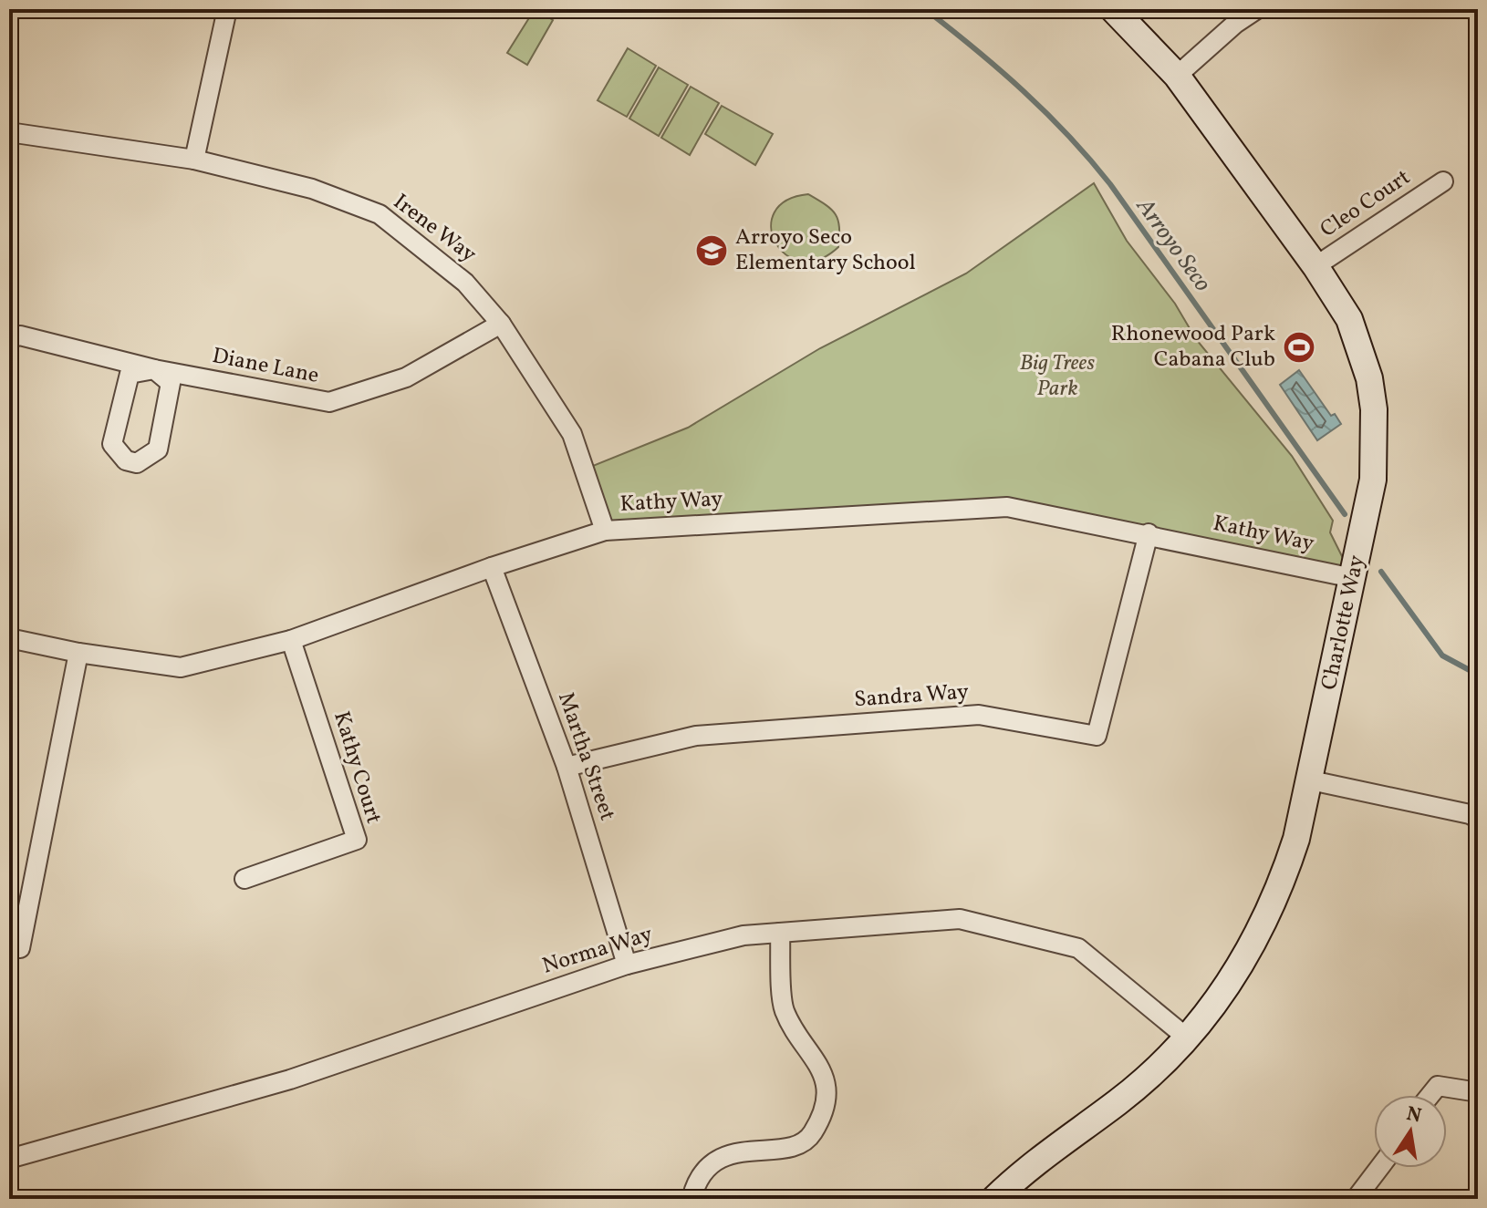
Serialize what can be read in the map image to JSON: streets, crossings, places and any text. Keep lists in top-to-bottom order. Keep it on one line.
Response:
{"streets":{"street":["Cleo Court","Irene Way","Diane Lane","Kathy Way","Charlotte Way","Sandra Way","Martha Street","Kathy Court","Norma Way"]},"crossings":[["Cleo Court","Charlotte Way"],["Irene Way","Diane Lane"],["Irene Way","Kathy Way"],["Kathy Way","Charlotte Way"],["Kathy Way","Sandra Way"],["Kathy Way","Martha Street"],["Kathy Way","Kathy Court"],["Charlotte Way","Norma Way"],["Sandra Way","Martha Street"],["Martha Street","Norma Way"]],"water":["Arroyo Seco"],"parks":["Big Trees Park"],"places":{"school or university":["Arroyo Seco Elementary School"],"sports":["Rhonewood Park Cabana Club"]},"north":"top"}
